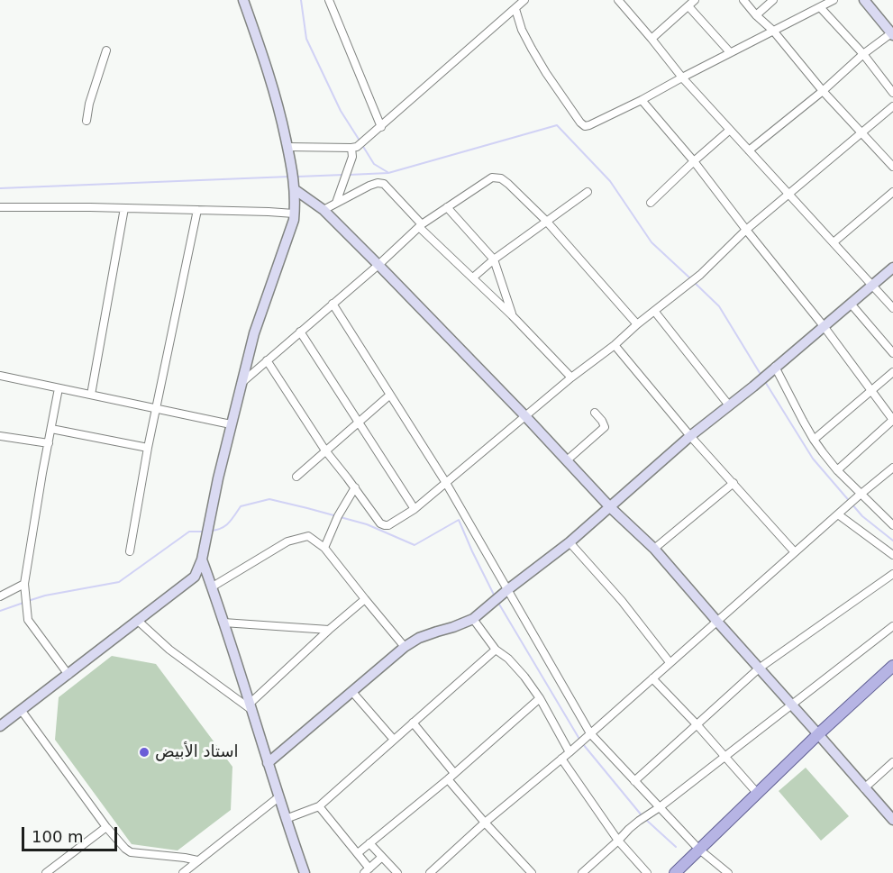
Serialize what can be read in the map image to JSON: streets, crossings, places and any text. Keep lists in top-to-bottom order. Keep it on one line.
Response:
{"places":["استاد الأبيض"],"scale_bar":"100 m"}
